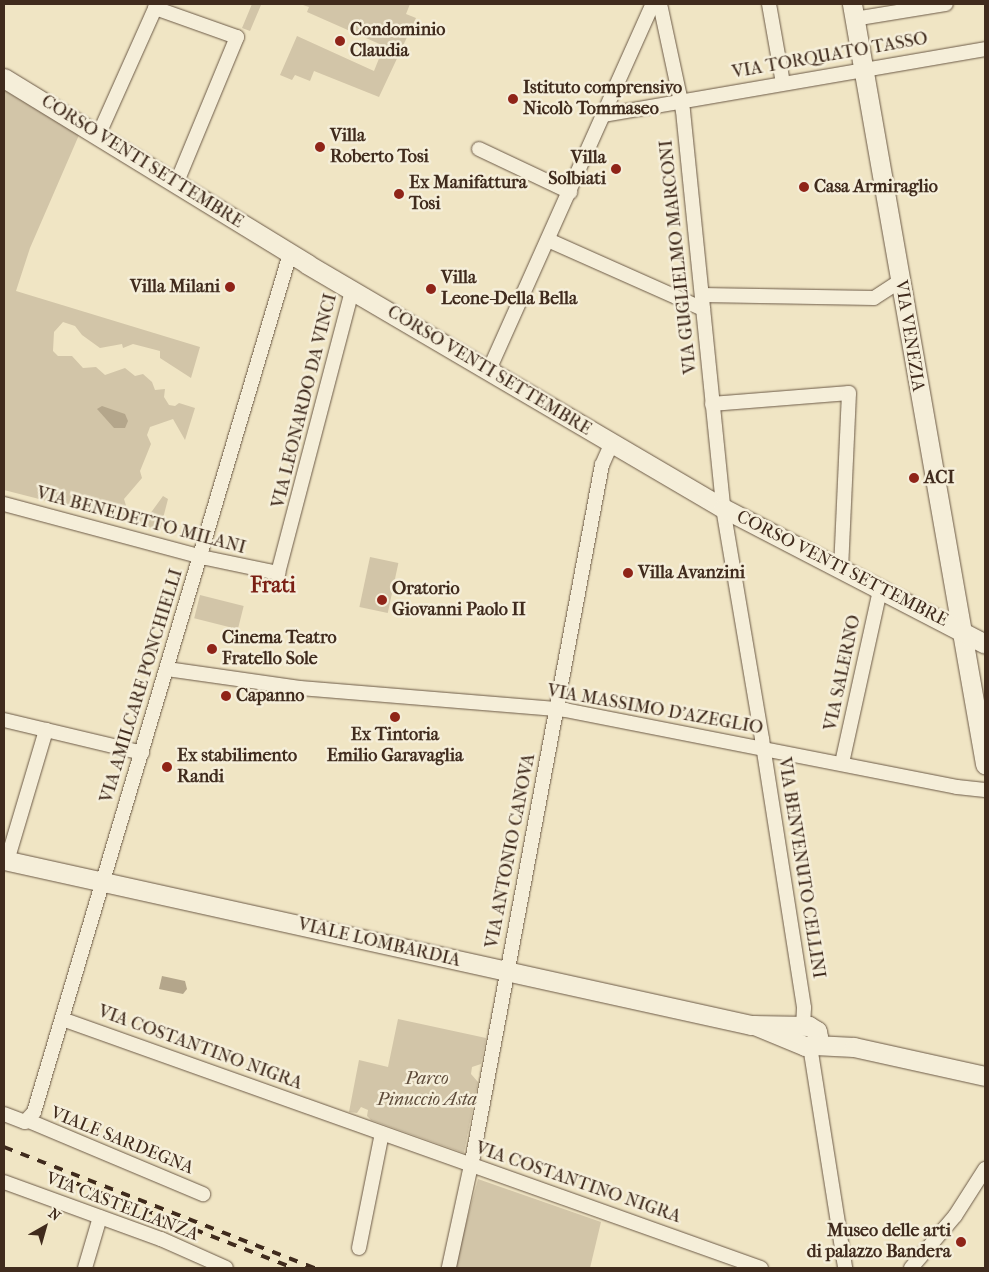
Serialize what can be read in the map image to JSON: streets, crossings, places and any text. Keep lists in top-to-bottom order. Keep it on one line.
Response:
{"streets":{"street":["VIA TORQUATO TASSO","CORSO VENTI SETTEMBRE","VIA GUGLIELMO MARCONI","VIA VENEZIA","VIA LEONARDO DA VINCI","VIA BENEDETTO MILANI","VIA SALERNO","VIA AMILCARE PONCHIELLI","VIA MASSIMO D'AZEGLIO","VIA ANTONIO CANOVA","VIA BENVENUTO CELLINI","VIALE LOMBARDIA","VIA COSTANTINO NIGRA","VIALE SARDEGNA","VIA CASTELLANZA"]},"crossings":[["VIA TORQUATO TASSO","VIA GUGLIELMO MARCONI"],["VIA TORQUATO TASSO","VIA VENEZIA"],["CORSO VENTI SETTEMBRE","VIA GUGLIELMO MARCONI"],["CORSO VENTI SETTEMBRE","VIA VENEZIA"],["CORSO VENTI SETTEMBRE","VIA LEONARDO DA VINCI"],["CORSO VENTI SETTEMBRE","VIA SALERNO"],["CORSO VENTI SETTEMBRE","VIA AMILCARE PONCHIELLI"],["CORSO VENTI SETTEMBRE","VIA ANTONIO CANOVA"],["CORSO VENTI SETTEMBRE","VIA BENVENUTO CELLINI"],["VIA GUGLIELMO MARCONI","VIA BENVENUTO CELLINI"],["VIA LEONARDO DA VINCI","VIA BENEDETTO MILANI"],["VIA BENEDETTO MILANI","VIA AMILCARE PONCHIELLI"],["VIA SALERNO","VIA MASSIMO D'AZEGLIO"],["VIA AMILCARE PONCHIELLI","VIA MASSIMO D'AZEGLIO"],["VIA AMILCARE PONCHIELLI","VIALE LOMBARDIA"],["VIA AMILCARE PONCHIELLI","VIA COSTANTINO NIGRA"],["VIA AMILCARE PONCHIELLI","VIALE SARDEGNA"],["VIA MASSIMO D'AZEGLIO","VIA ANTONIO CANOVA"],["VIA MASSIMO D'AZEGLIO","VIA BENVENUTO CELLINI"],["VIA ANTONIO CANOVA","VIALE LOMBARDIA"],["VIA ANTONIO CANOVA","VIA COSTANTINO NIGRA"],["VIA BENVENUTO CELLINI","VIALE LOMBARDIA"]],"districts":["Frati"],"parks":["Parco Pinuccio Asta"],"places":["Condominio Claudia","Istituto comprensivo Nicolò Tommaseo","Villa Roberto Tosi","Villa Solbiati","Casa Armiraglio","Ex Manifattura Tosi","Villa Milani","Villa Leone-Della Bella","ACI","Villa Avanzini","Oratorio Giovanni Paolo II","Cinema Teatro Fratello Sole","Capanno","Ex Tintoria Emilio Garavaglia","Ex stabilimento Randi","Museo delle arti di palazzo Bandera"],"north":"top right"}
